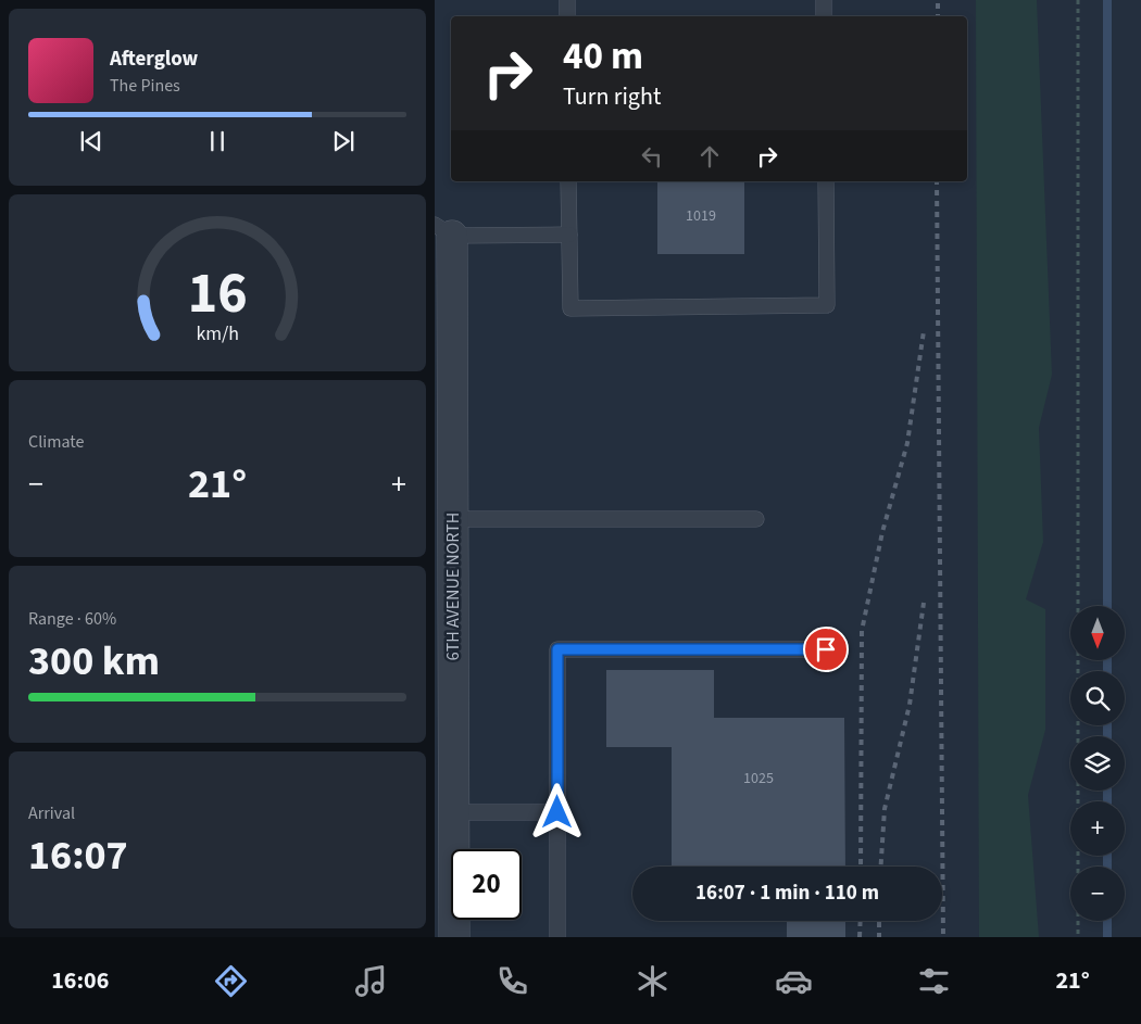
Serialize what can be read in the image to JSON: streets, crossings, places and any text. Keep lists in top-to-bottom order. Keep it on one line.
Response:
{"streets":{"street":["6TH AVENUE NORTH"]},"house_numbers":["1019","1025"],"north":"bottom","page":{"turn":["40 m","Turn right"],"song":["Afterglow","The Pines"],"tile":["Climate",["Range · 60%","300 km"],["Arrival","16:07"]],"heat":["−","21°","+"],"map_buttons":["+","−"],"limit":"20","trip":"16:07 · 1 min · 110 m","tabs":["16:06","21°"],"gauge":["16","km/h"]}}
